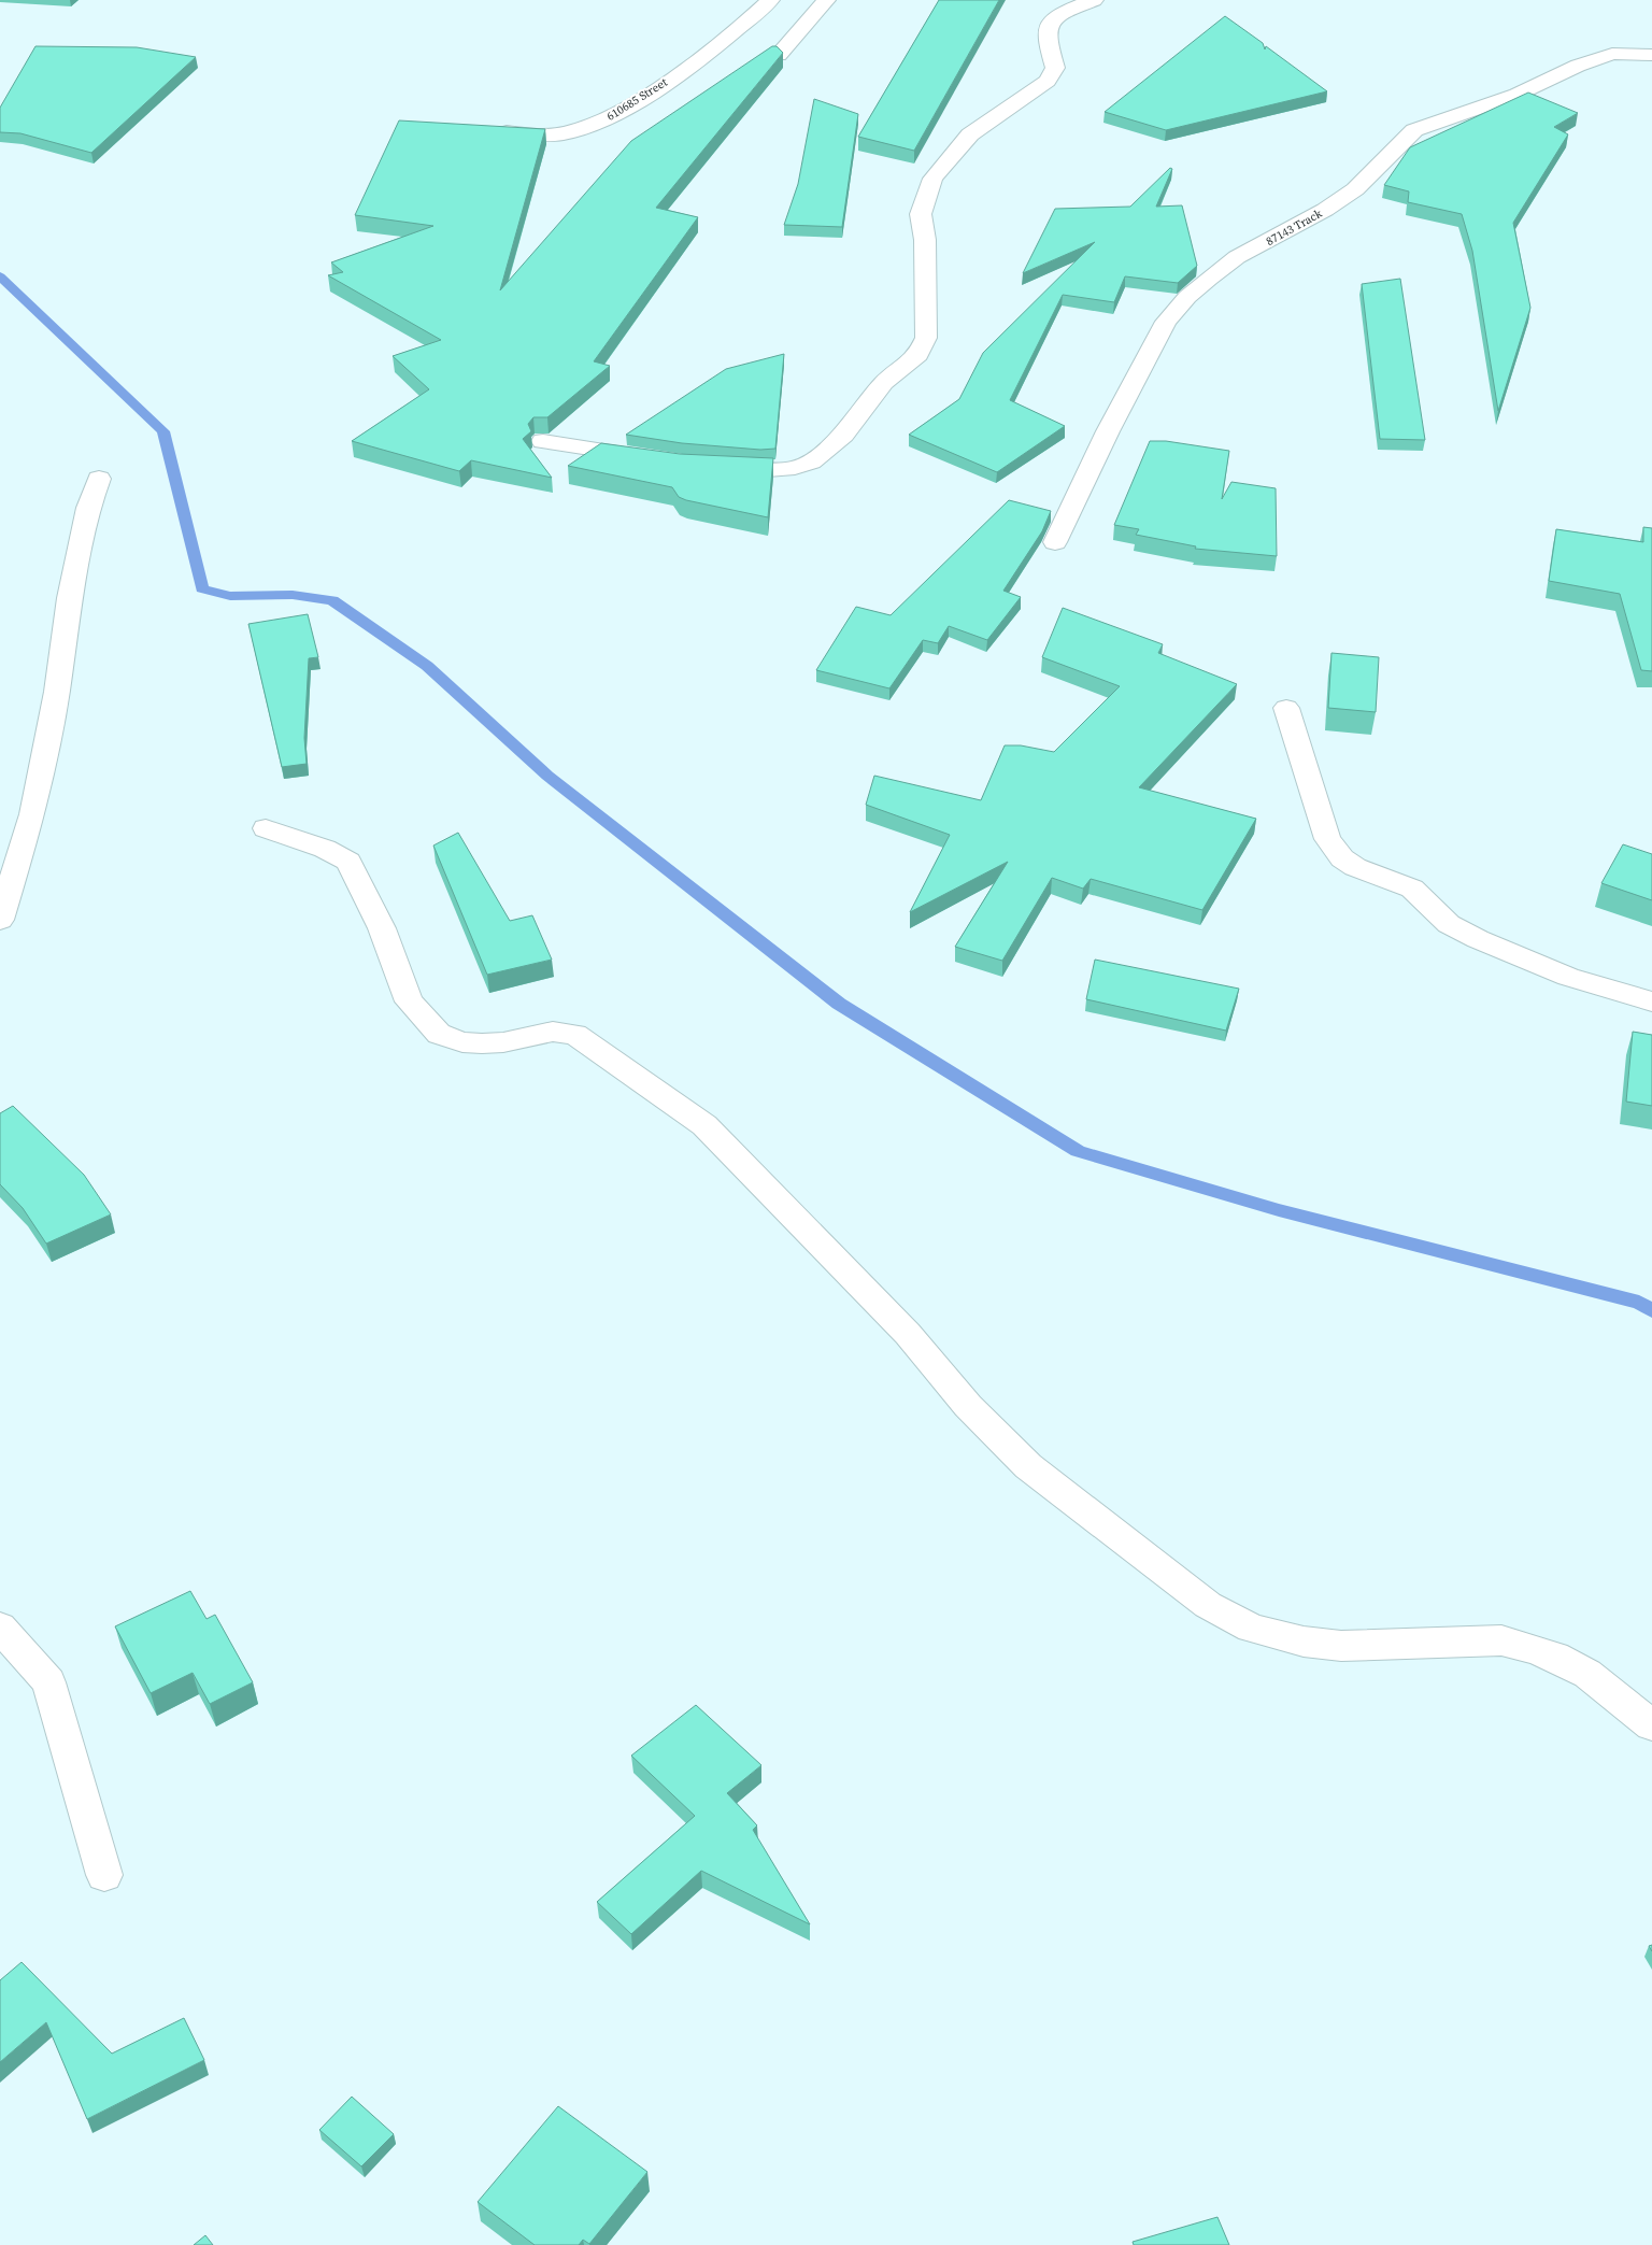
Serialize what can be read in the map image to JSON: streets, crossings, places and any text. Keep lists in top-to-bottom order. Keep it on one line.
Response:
{"streets":{"street":["610685 Street","87143 Track"]}}
